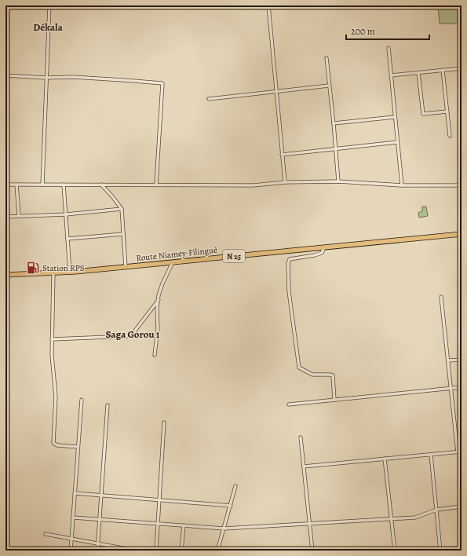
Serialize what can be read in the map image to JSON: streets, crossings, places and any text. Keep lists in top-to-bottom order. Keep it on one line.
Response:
{"streets":{"main road":["Route Niamey-Filingué","N 25"]},"districts":["Dékala","Saga Gorou 1"],"places":{"fuel station":["Station RPS"]},"scale_bar":"200 m"}
